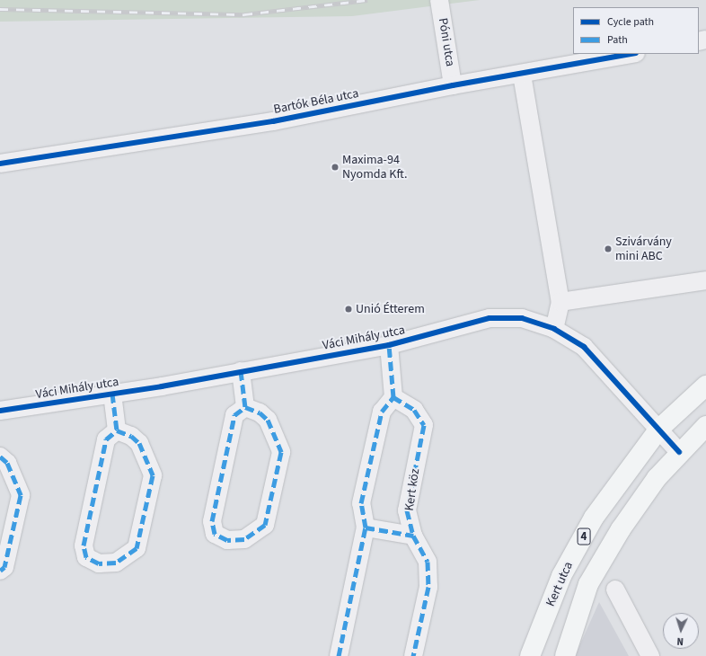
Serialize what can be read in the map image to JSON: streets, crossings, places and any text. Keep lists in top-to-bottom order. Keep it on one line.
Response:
{"streets":{"main road":["4","Kert utca"],"street":["Póni utca","Bartók Béla utca","Váci Mihály utca","Kert köz"]},"crossings":[["Póni utca","Bartók Béla utca"],["Váci Mihály utca","4"],["Váci Mihály utca","Kert utca"],["4","Kert utca"]],"places":["Maxima-94 Nyomda Kft.","Szivárvány mini ABC","Unió Étterem"],"legend":["Cycle path","Path"],"north":"bottom"}
